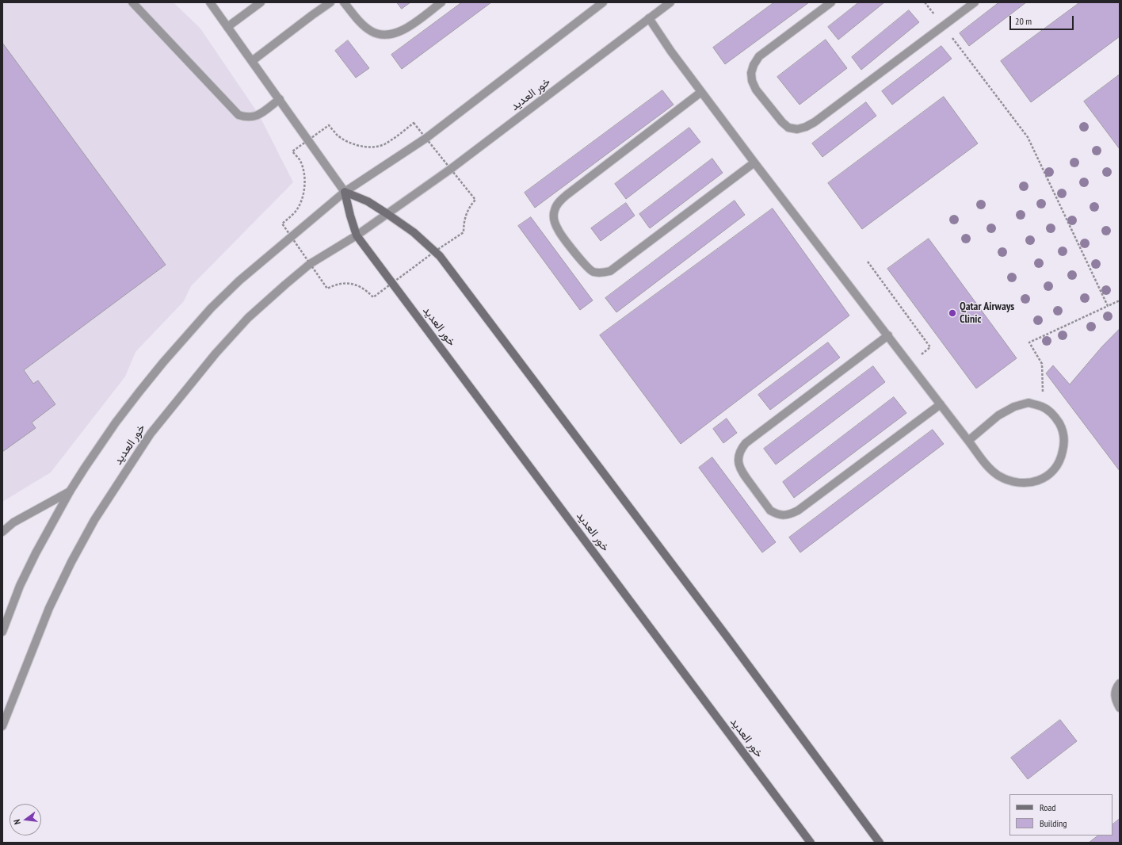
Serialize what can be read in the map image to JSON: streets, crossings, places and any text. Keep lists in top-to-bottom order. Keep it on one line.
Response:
{"streets":{"main road":["خور العديد"]},"places":["Qatar Airways Clinic"],"legend":["Road","Building"],"scale_bar":"20 m","north":"left"}
